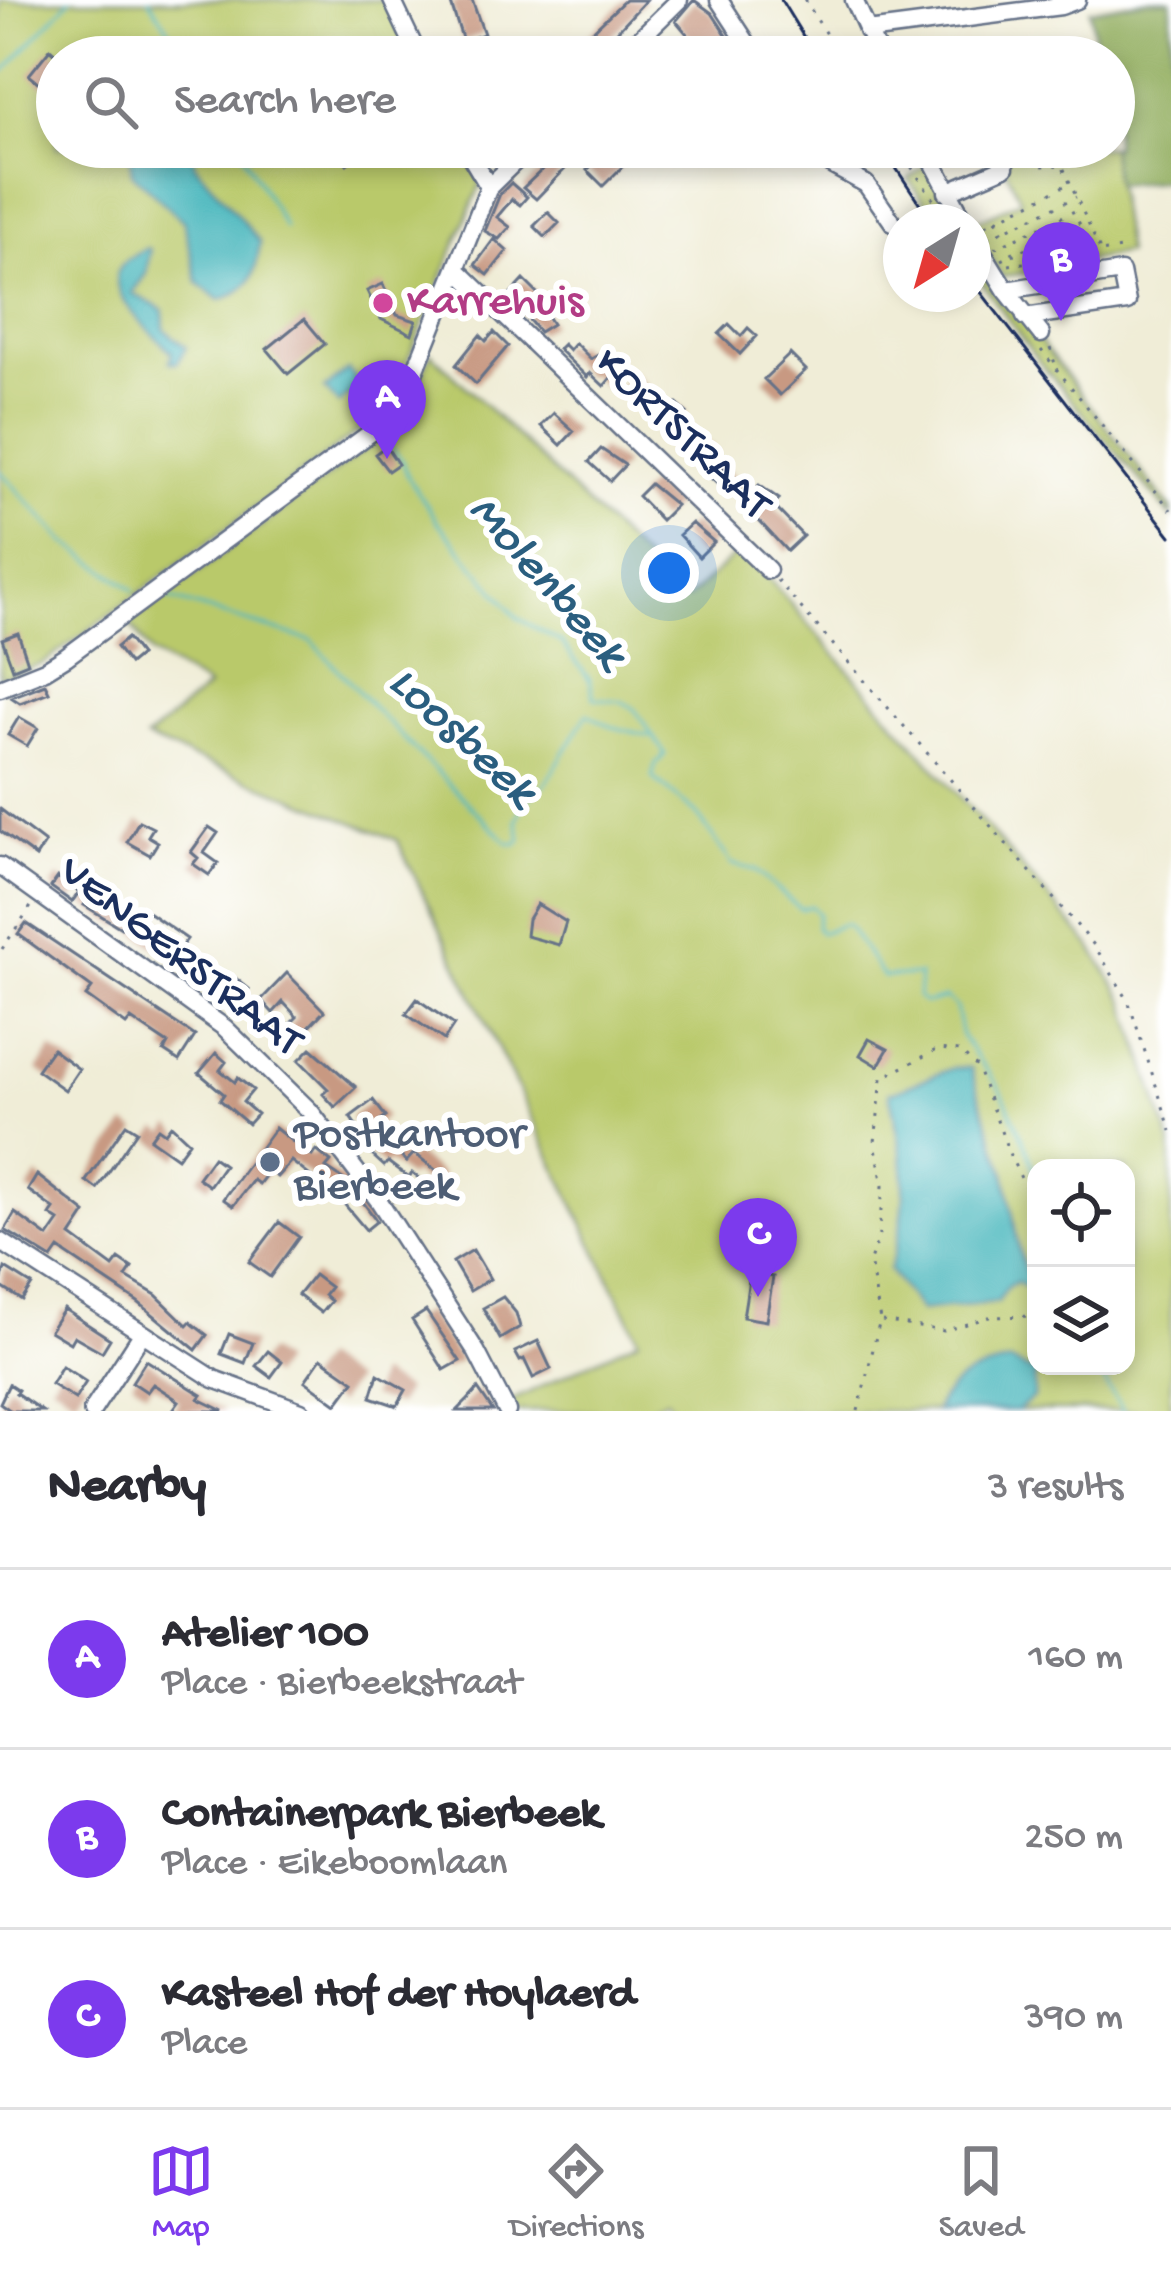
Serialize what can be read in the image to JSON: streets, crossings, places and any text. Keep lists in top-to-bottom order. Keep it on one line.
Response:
{"streets":{"street":["KORTSTRAAT","VENGERSTRAAT"]},"water":["Molenbeek","Loosbeek"],"places":["Karrehuis","Postkantoor Bierbeek"],"north":"bottom left","page":{"search":"Search here","pins":["B","A","C"],"heading":["Nearby","3 results"],"list":[{"mark":"A","name":"Atelier 100","note":"Place · Bierbeekstraat","value":"160 m"},{"mark":"B","name":"Containerpark Bierbeek","note":"Place · Eikeboomlaan","value":"250 m"},{"mark":"C","name":"Kasteel Hof der Hoylaerd","note":"Place","value":"390 m"}],"nav":["Map","Directions","Saved"]}}
